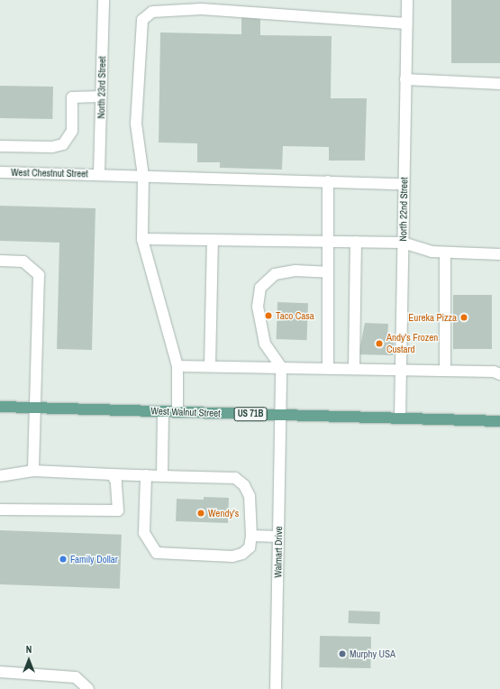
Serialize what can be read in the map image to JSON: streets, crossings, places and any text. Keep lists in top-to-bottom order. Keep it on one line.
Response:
{"streets":{"main road":["West Walnut Street","US 71B"],"street":["North 23rd Street","West Chestnut Street","North 22nd Street","Walmart Drive"]},"crossings":[["North 23rd Street","West Chestnut Street"],["West Chestnut Street","North 22nd Street"],["North 22nd Street","West Walnut Street"],["West Walnut Street","Walmart Drive"]],"places":["Taco Casa","Eureka Pizza","Andy's Frozen Custard","Wendy's","Family Dollar","Murphy USA"],"north":"top"}
